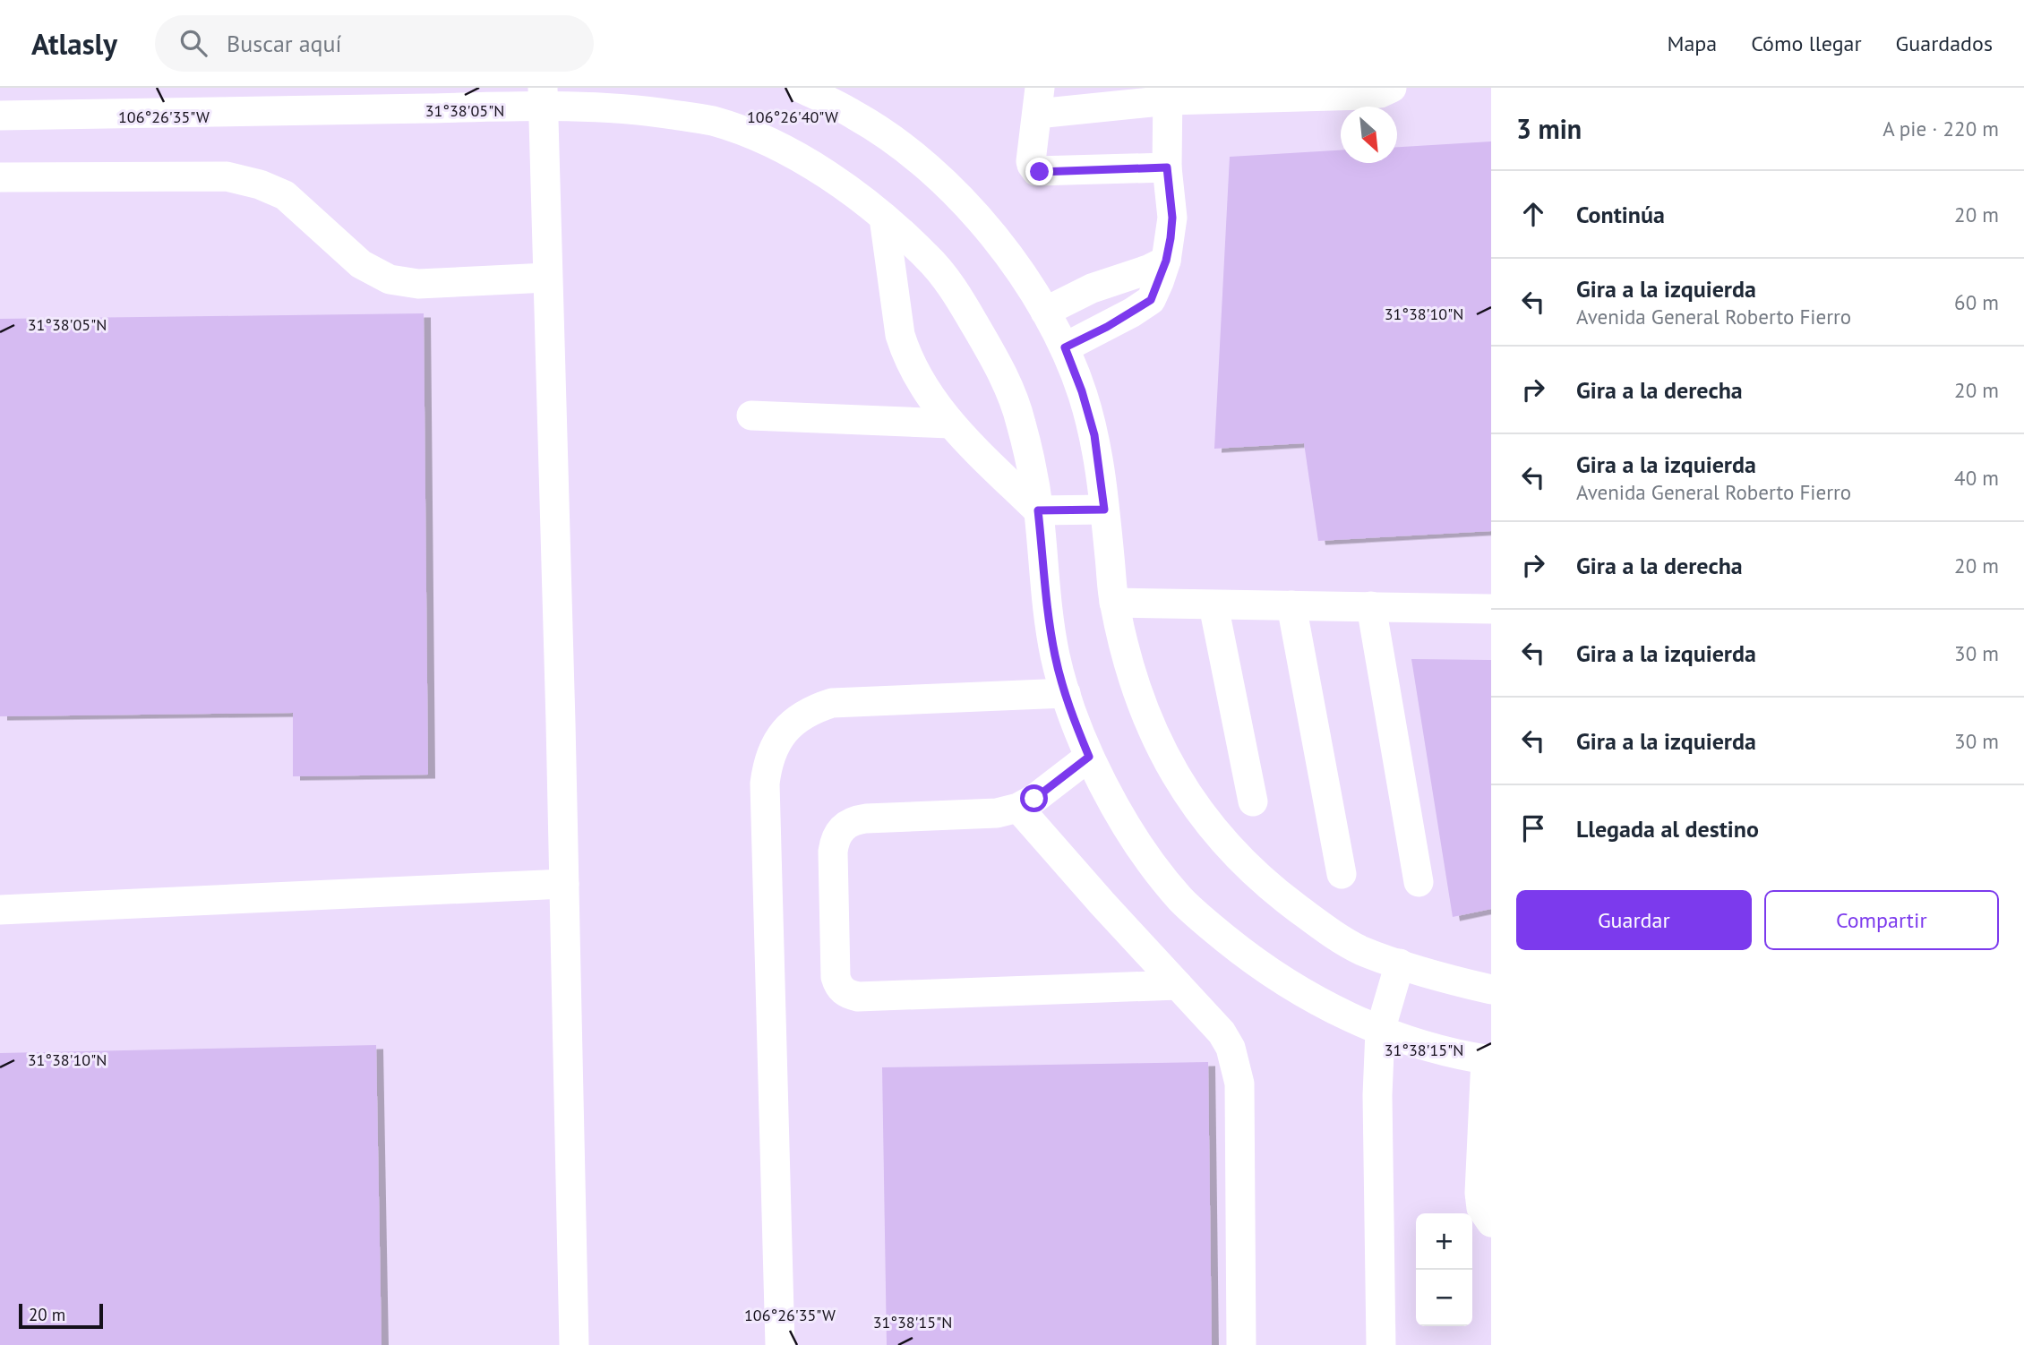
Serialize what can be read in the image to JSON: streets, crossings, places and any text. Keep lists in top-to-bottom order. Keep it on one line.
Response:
{"scale_bar":"20 m","north":"bottom right","page":{"header":"Atlasly","search":"Buscar aquí","nav":["Mapa","Cómo llegar","Guardados"],"heading":["3 min","A pie · 220 m"],"list":[["Continúa","20 m"],["Gira a la izquierda","Avenida General Roberto Fierro","60 m"],["Gira a la derecha","20 m"],["Gira a la izquierda","Avenida General Roberto Fierro","40 m"],["Gira a la derecha","20 m"],["Gira a la izquierda","30 m"],["Gira a la izquierda","30 m"],"Llegada al destino"],"buttons":["Guardar","Compartir"],"map_buttons":["+","−"],"scale":"20 m"},"coordinates":["31°38'05\"N","106°26'35\"W","106°26'40\"W","31°38'10\"N","31°38'15\"N"]}
